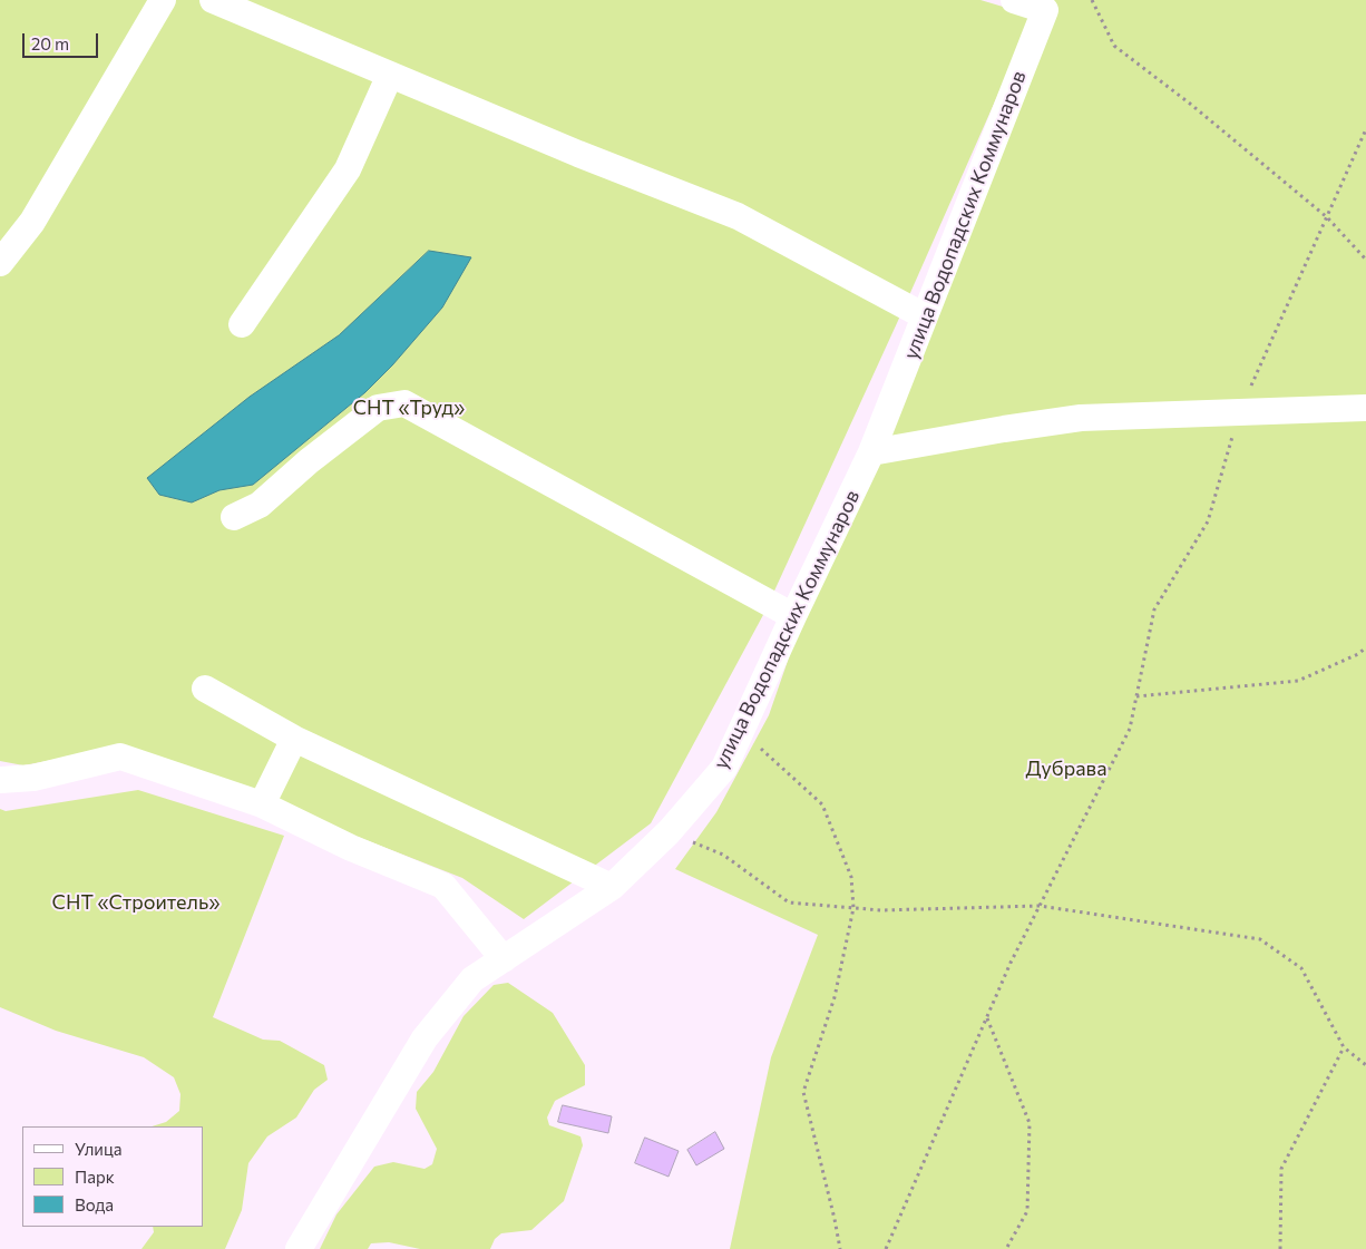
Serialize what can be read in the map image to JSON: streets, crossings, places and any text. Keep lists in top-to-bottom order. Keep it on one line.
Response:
{"streets":{"street":["улица Водопадских Коммунаров"]},"parks":["СНТ «Труд»","Дубрава","СНТ «Строитель»"],"legend":["Улица","Парк","Вода"],"scale_bar":"20 m"}
